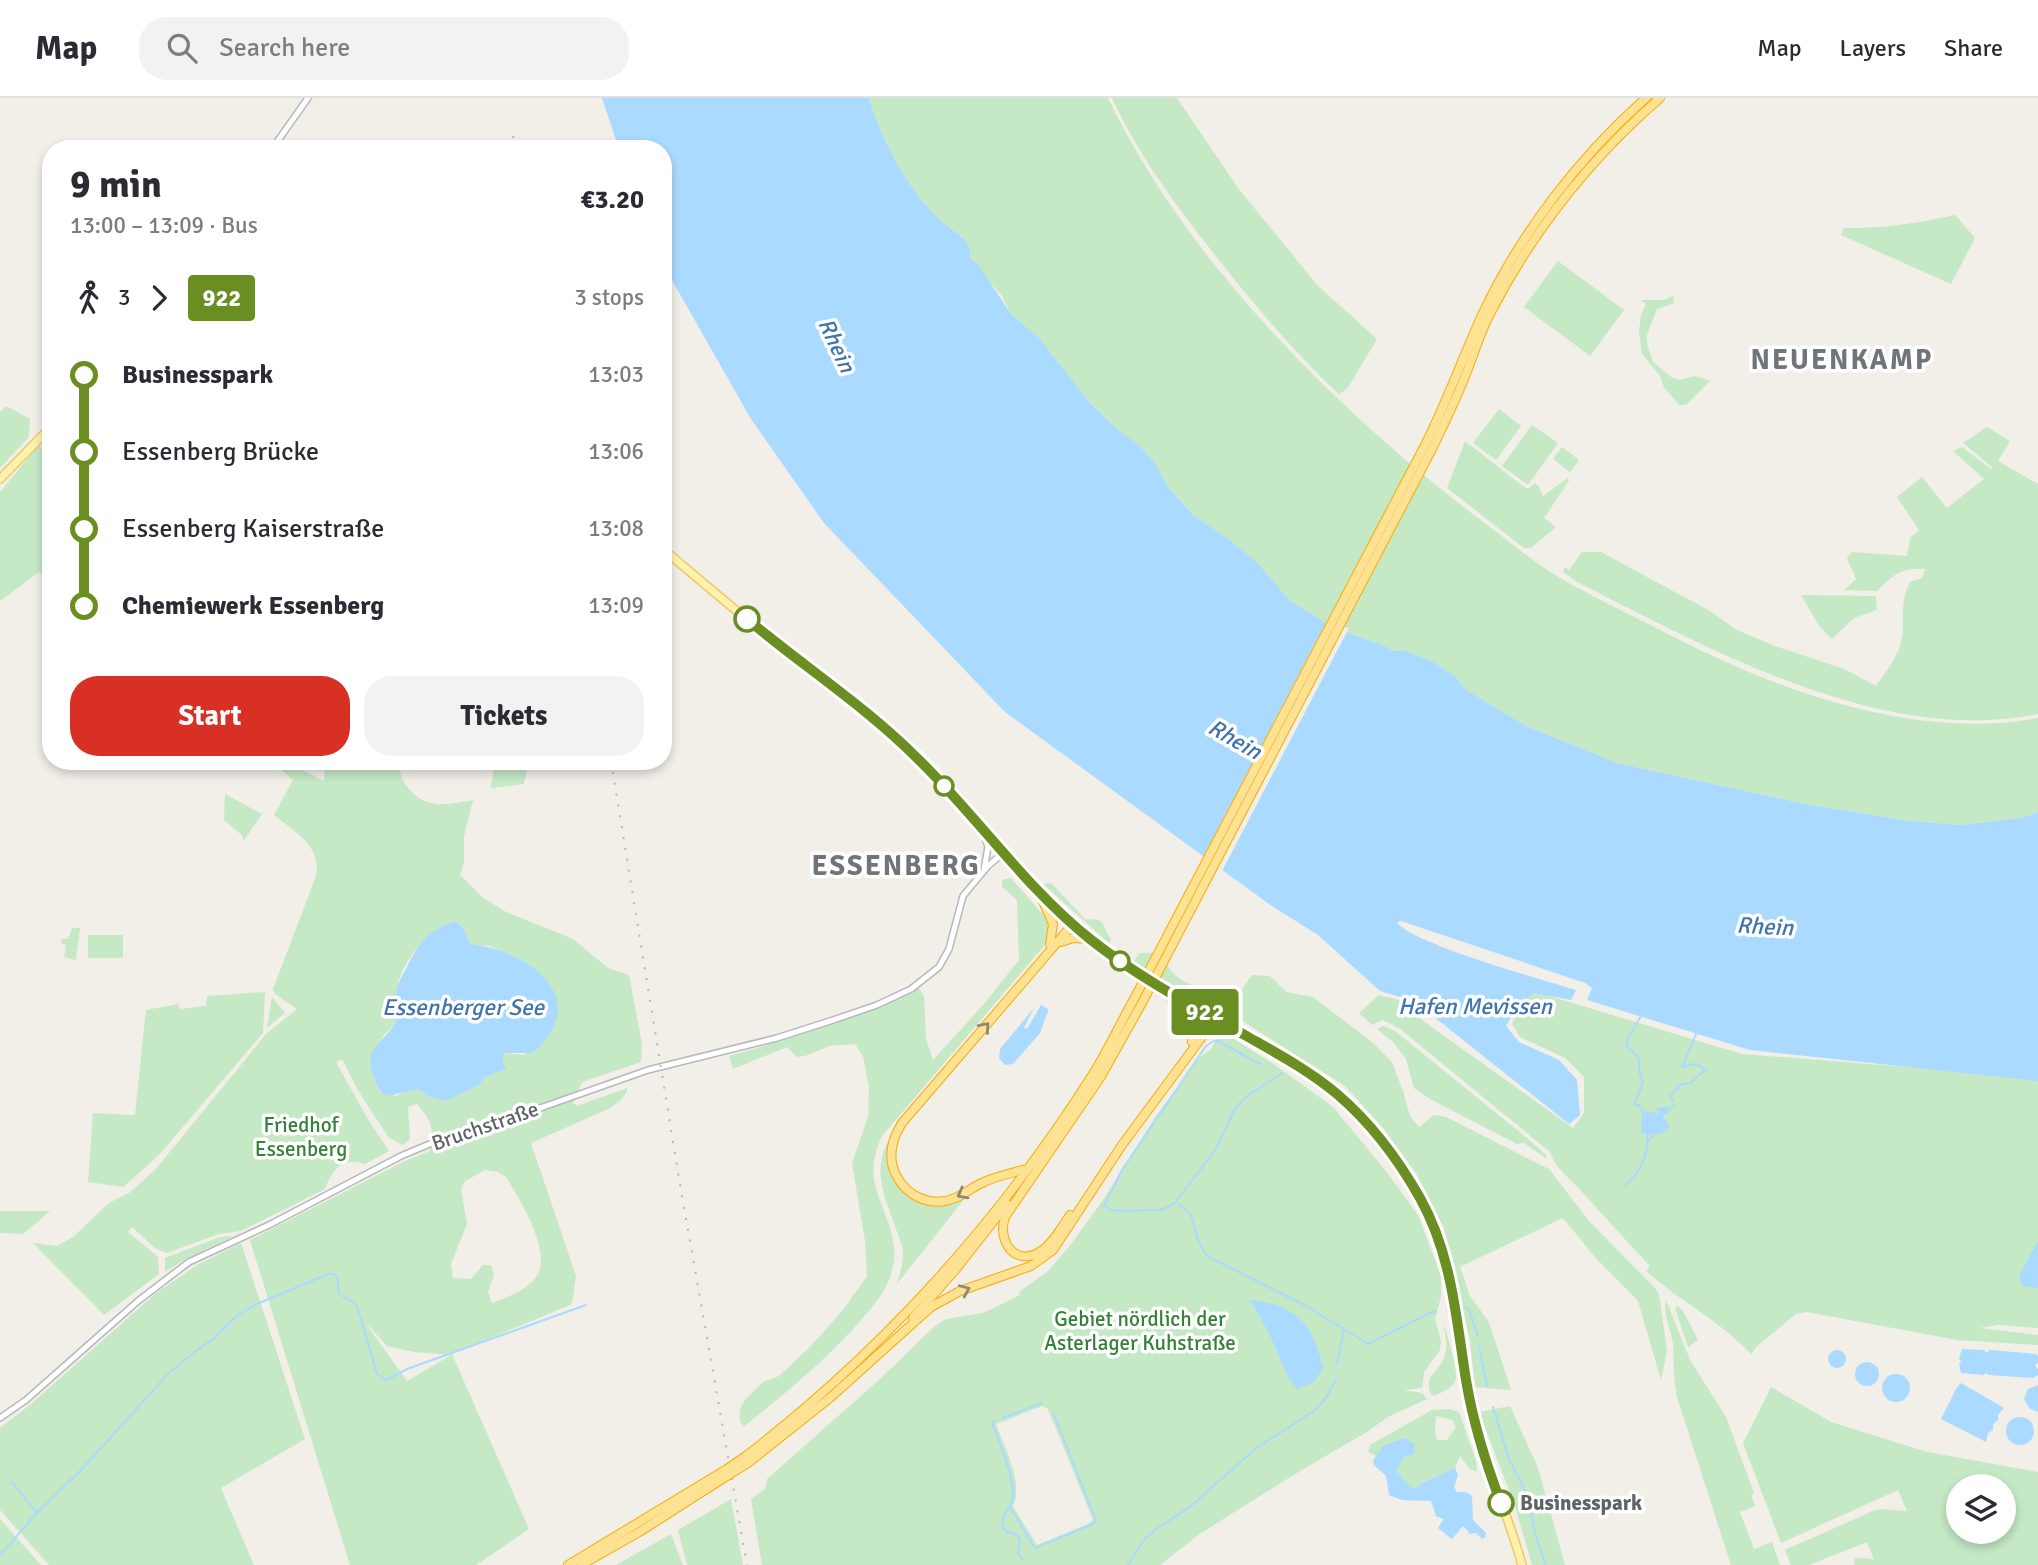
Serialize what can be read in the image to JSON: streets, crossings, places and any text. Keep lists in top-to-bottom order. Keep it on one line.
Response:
{"streets":{"street":["Bruchstraße"]},"districts":["NEUENKAMP","ESSENBERG"],"water":["Rhein","Hafen Mevissen","Essenberger See"],"parks":["Friedhof Essenberg","Gebiet nördlich der Asterlager Kuhstraße"],"places":["Businesspark"],"lines":["bus line 922"],"page":{"header":"Map","search":"Search here","nav":["Map","Layers","Share"],"on_map":"922","heading":["9 min","13:00 – 13:09 · Bus","€3.20"],"legs":["3","922","3 stops"],"list":[{"name":"Businesspark","value":"13:03"},{"name":"Essenberg Brücke","value":"13:06"},{"name":"Essenberg Kaiserstraße","value":"13:08"},{"name":"Chemiewerk Essenberg","value":"13:09"}],"buttons":["Start","Tickets"]}}
